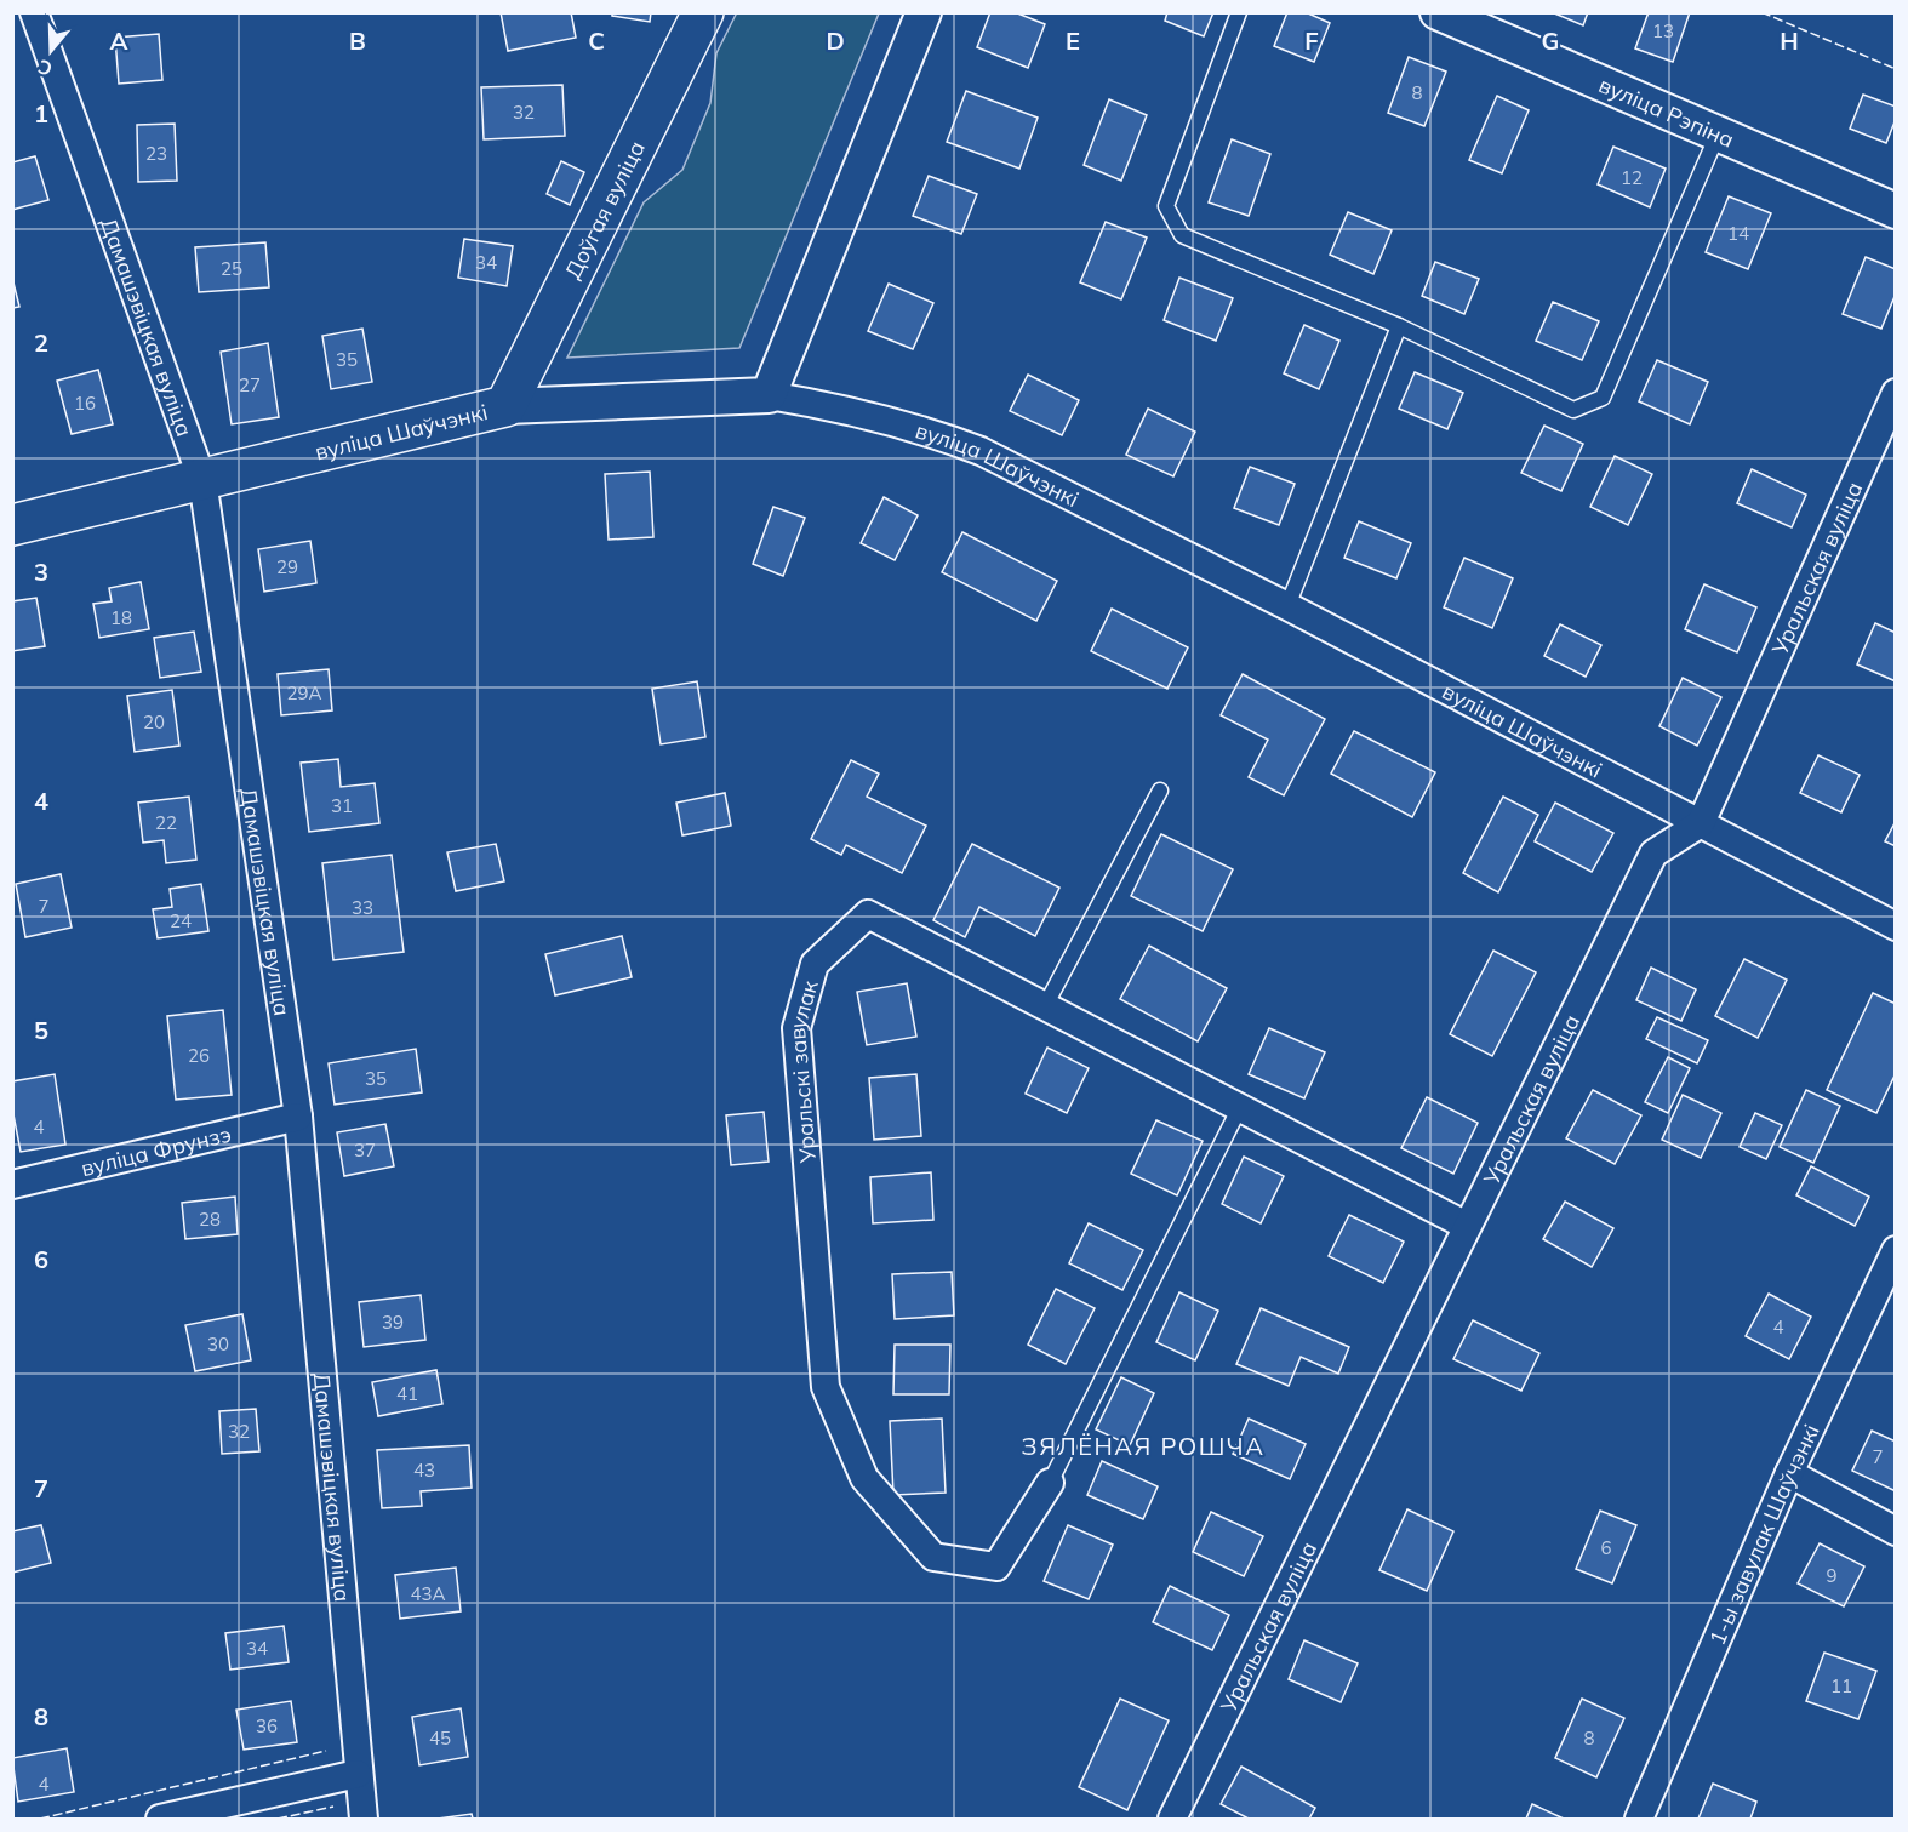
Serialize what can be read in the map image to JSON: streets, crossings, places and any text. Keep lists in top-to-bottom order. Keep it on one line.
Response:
{"streets":{"main road":["Доўгая вуліца","вуліца Шаўчэнкі"],"street":["вуліца Рэпіна","Дамашэвіцкая вуліца","Уральская вуліца","Уральскі завулак","вуліца Фрунзэ","1-ы завулак Шаўчэнкі"]},"crossings":[["Доўгая вуліца","вуліца Шаўчэнкі"],["Дамашэвіцкая вуліца","вуліца Шаўчэнкі"],["Дамашэвіцкая вуліца","вуліца Фрунзэ"],["вуліца Шаўчэнкі","Уральская вуліца"],["Уральская вуліца","Уральскі завулак"]],"districts":["ЗЯЛЁНАЯ РОШЧА"],"house_numbers":["13","8","32","23","12","14","34","25","35","27","16","29","18","29А","20","31","22","7","33","24","26","35","4","37","28","39","4","30","41","32","7","43","6","9","43А","34","11","36","45","8","4"],"north":"bottom","grid":{"columns":["A","B","C","D","E","F","G","H"],"rows":["1","2","3","4","5","6","7","8"]}}
